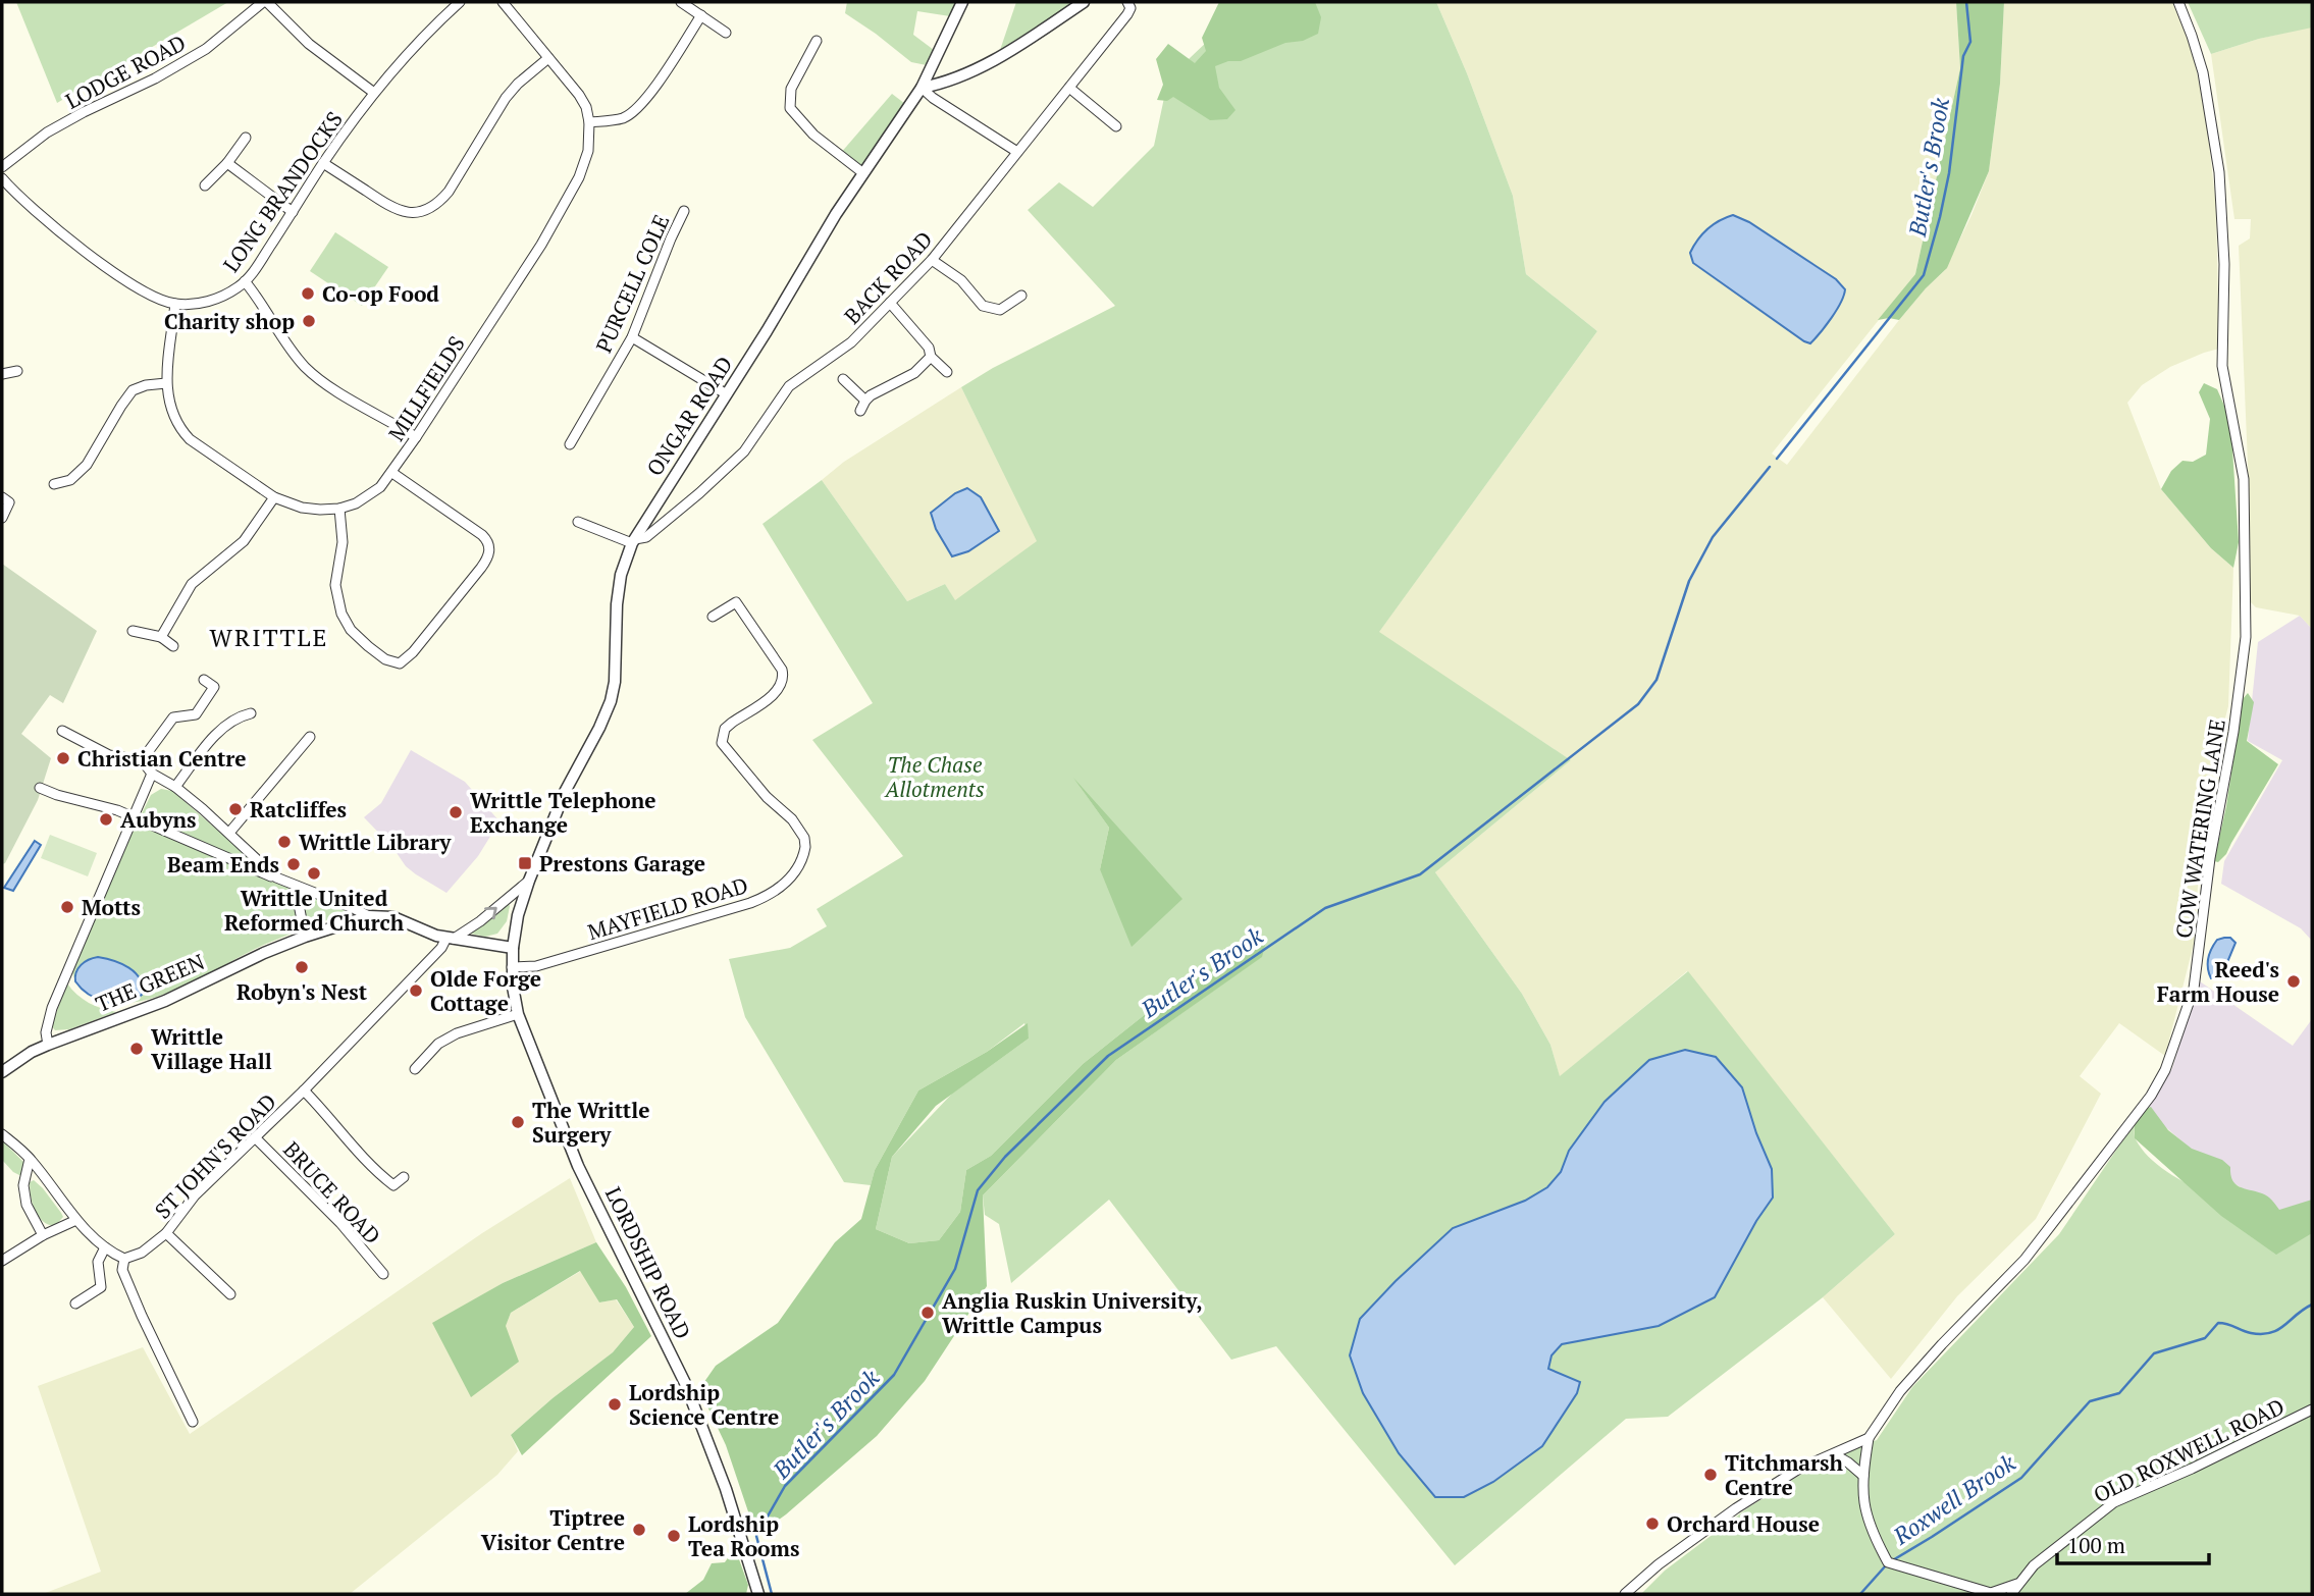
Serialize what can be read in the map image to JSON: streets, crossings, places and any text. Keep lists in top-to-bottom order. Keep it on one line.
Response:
{"streets":{"street":["LODGE ROAD","LONG BRANDOCKS","BACK ROAD","PURCELL COLE","MILLFIELDS","ONGAR ROAD","COW WATERING LANE","MAYFIELD ROAD","THE GREEN","ST JOHN'S ROAD","BRUCE ROAD","LORDSHIP ROAD","OLD ROXWELL ROAD"]},"crossings":[["LONG BRANDOCKS","MILLFIELDS"],["BACK ROAD","ONGAR ROAD"],["ONGAR ROAD","THE GREEN"],["ONGAR ROAD","ST JOHN'S ROAD"],["ONGAR ROAD","LORDSHIP ROAD"],["COW WATERING LANE","OLD ROXWELL ROAD"],["MAYFIELD ROAD","LORDSHIP ROAD"],["THE GREEN","ST JOHN'S ROAD"],["THE GREEN","LORDSHIP ROAD"],["ST JOHN'S ROAD","BRUCE ROAD"]],"districts":["WRITTLE"],"water":["Butler's Brook","Roxwell Brook"],"parks":["The Chase Allotments"],"places":{"other":["Co-op Food","Charity shop","Christian Centre","Ratcliffes","Writtle Telephone Exchange","Aubyns","Writtle Library","Beam Ends","Writtle United Reformed Church","Motts","Robyn's Nest","Reed's Farm House","Olde Forge Cottage","Writtle Village Hall","The Writtle Surgery","Anglia Ruskin University, Writtle Campus","Lordship Science Centre","Titchmarsh Centre","Orchard House","Tiptree Visitor Centre","Lordship Tea Rooms"],"transit":["Prestons Garage"]},"scale_bar":"100 m"}
